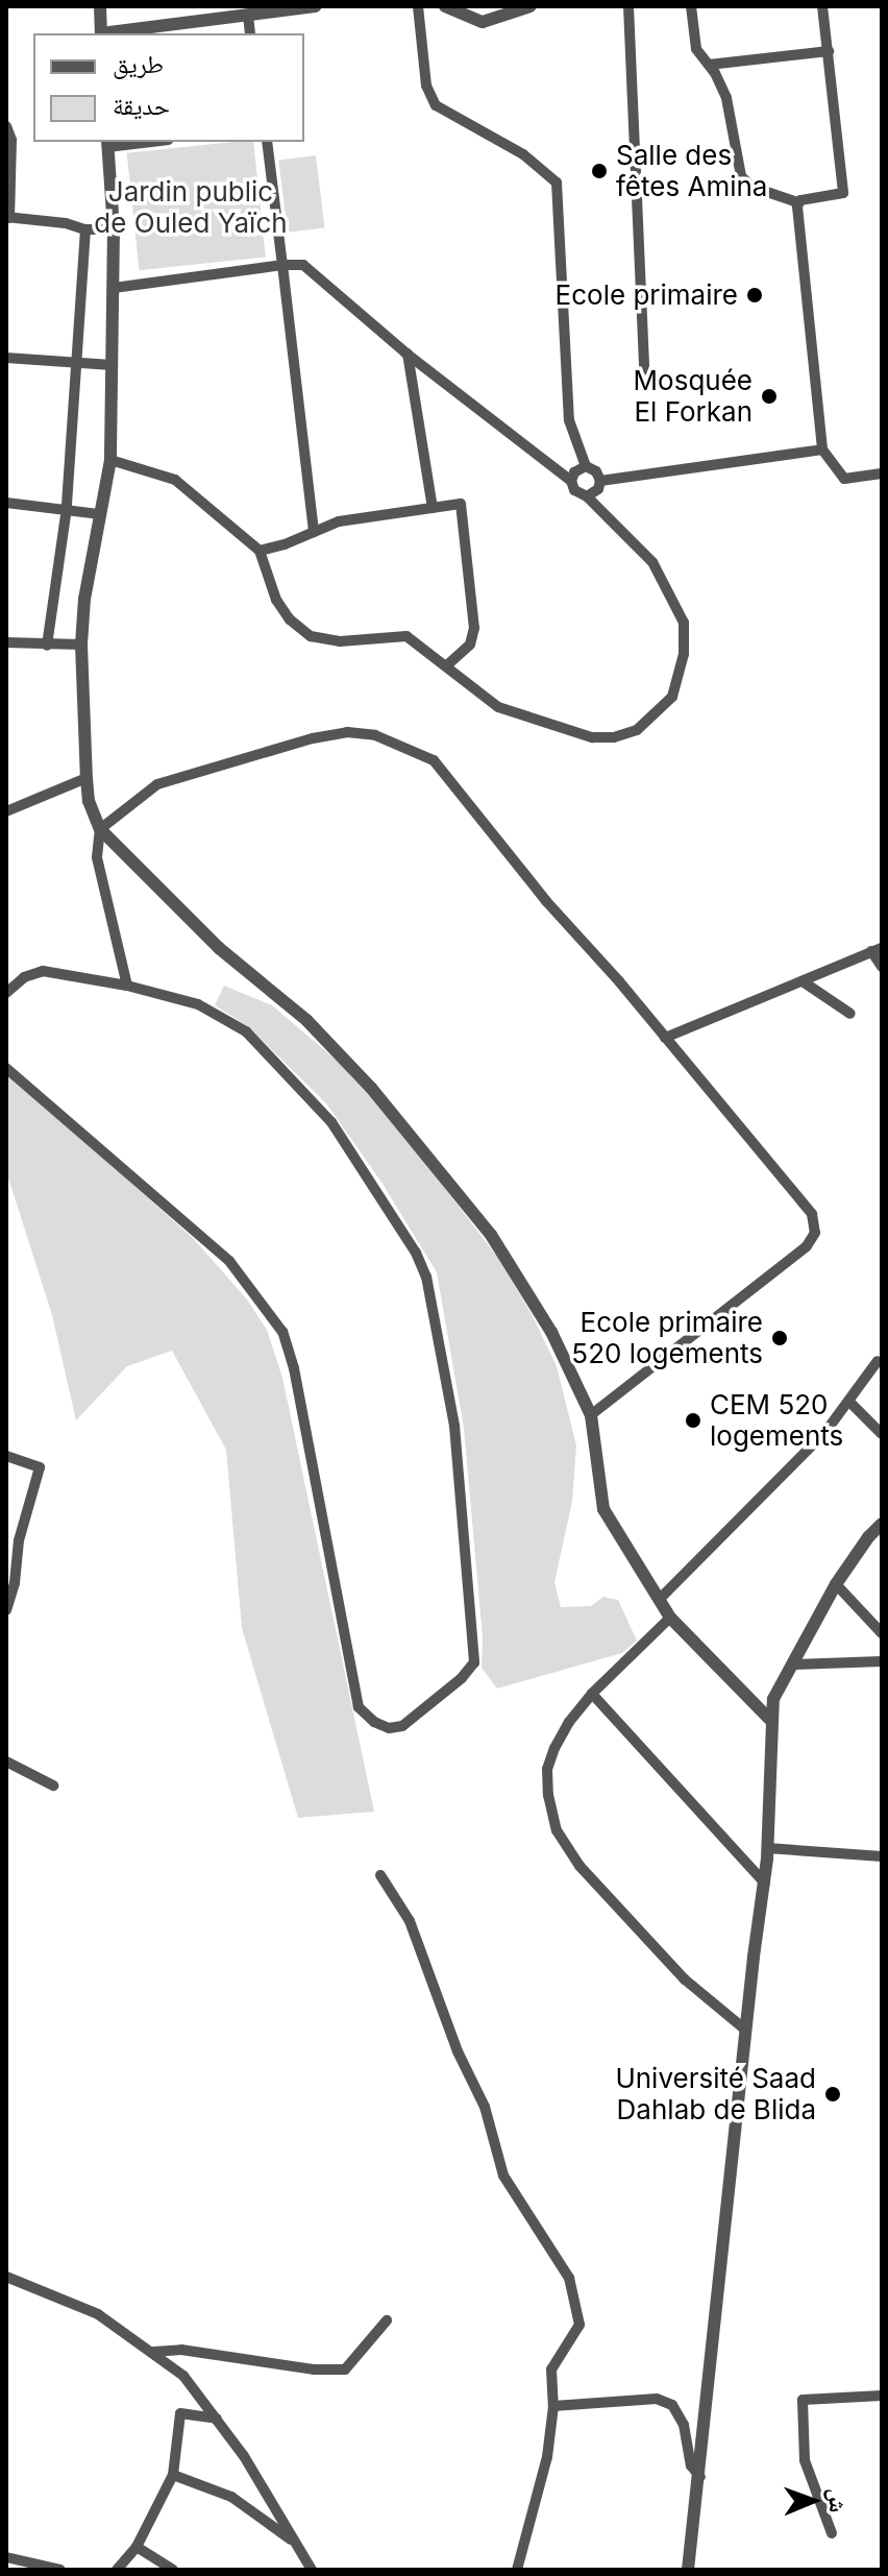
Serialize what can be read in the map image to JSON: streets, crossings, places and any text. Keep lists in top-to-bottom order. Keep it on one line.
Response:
{"parks":["Jardin public de Ouled Yaïch"],"places":["Salle des fêtes Amina","Ecole primaire","Mosquée El Forkan","Ecole primaire 520 logements","CEM 520 logements","Université Saad Dahlab de Blida"],"legend":["طريق","حديقة"],"north":"right"}
